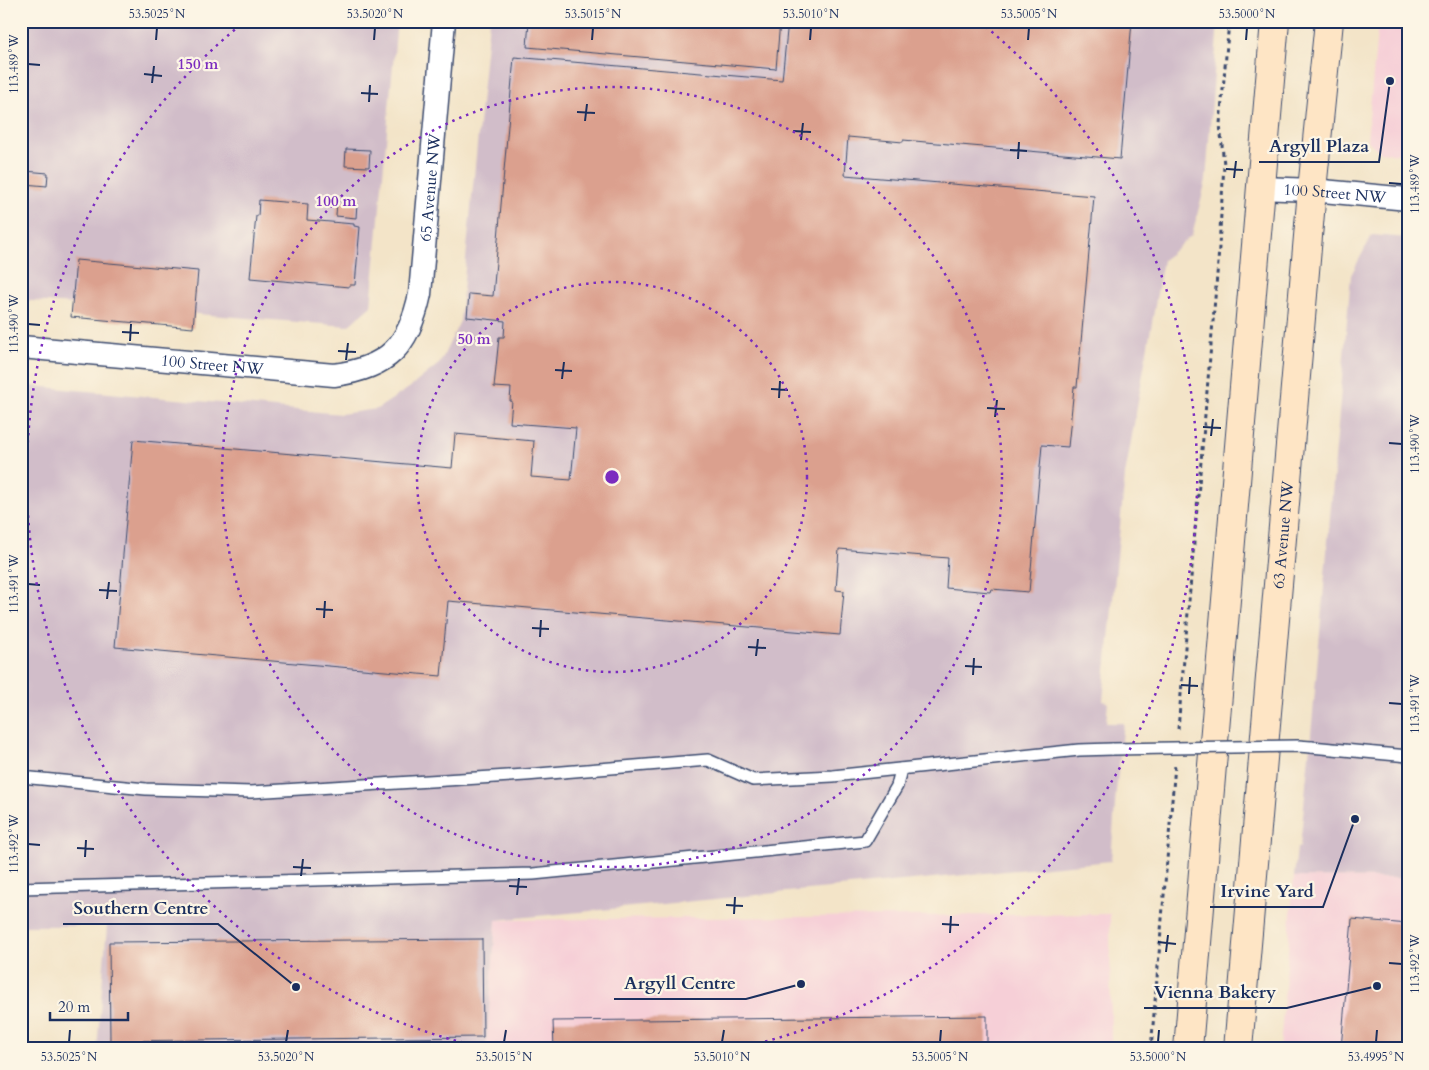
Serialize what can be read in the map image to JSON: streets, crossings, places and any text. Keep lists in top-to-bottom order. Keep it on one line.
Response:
{"streets":{"main road":["63 Avenue NW"],"street":["65 Avenue NW","100 Street NW"]},"crossings":[["65 Avenue NW","100 Street NW"],["100 Street NW","63 Avenue NW"]],"places":["Argyll Plaza","Irvine Yard","Argyll Centre","Vienna Bakery","Southern Centre"],"scale_bar":"20 m","coordinates":["53.5025°N","53.5020°N","53.5015°N","53.5010°N","53.5005°N","53.5000°N","113.489°W","113.490°W","113.491°W","113.492°W","53.4995°N"],"rings":["150 m","100 m","50 m"]}
